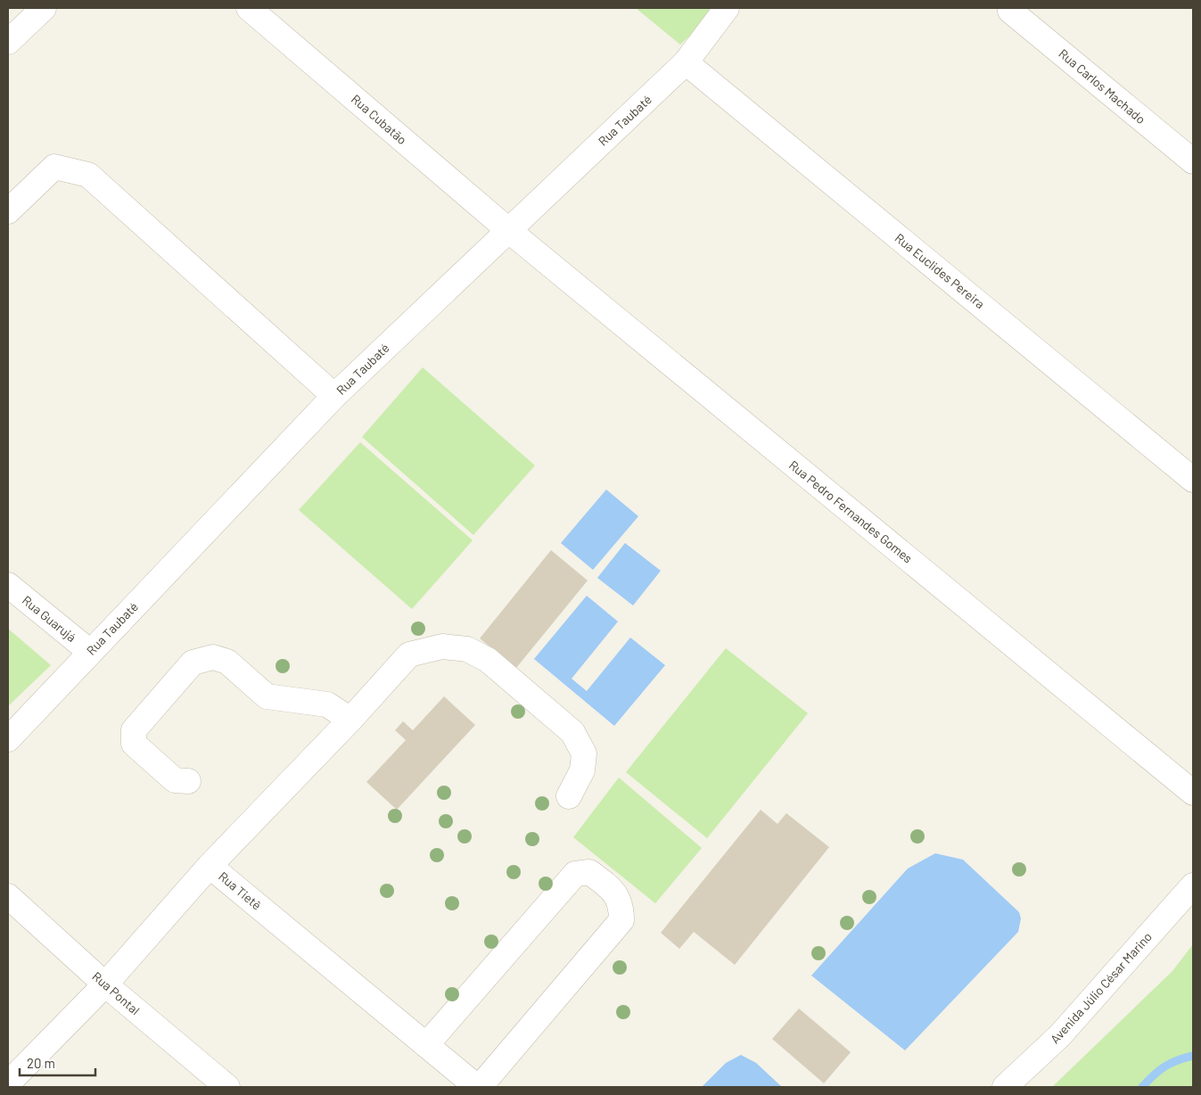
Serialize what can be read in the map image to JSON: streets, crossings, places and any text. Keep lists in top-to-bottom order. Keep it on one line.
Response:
{"streets":{"street":["Rua Carlos Machado","Rua Cubatão","Rua Taubaté","Rua Euclides Pereira","Rua Pedro Fernandes Gomes","Rua Guarujá","Rua Tietê","Avenida Júlio César Marino","Rua Pontal"]},"crossings":[["Rua Cubatão","Rua Taubaté"],["Rua Cubatão","Rua Pedro Fernandes Gomes"],["Rua Taubaté","Rua Euclides Pereira"],["Rua Taubaté","Rua Pedro Fernandes Gomes"],["Rua Taubaté","Rua Guarujá"],["Rua Tietê","Rua Pontal"]],"scale_bar":"20 m"}
